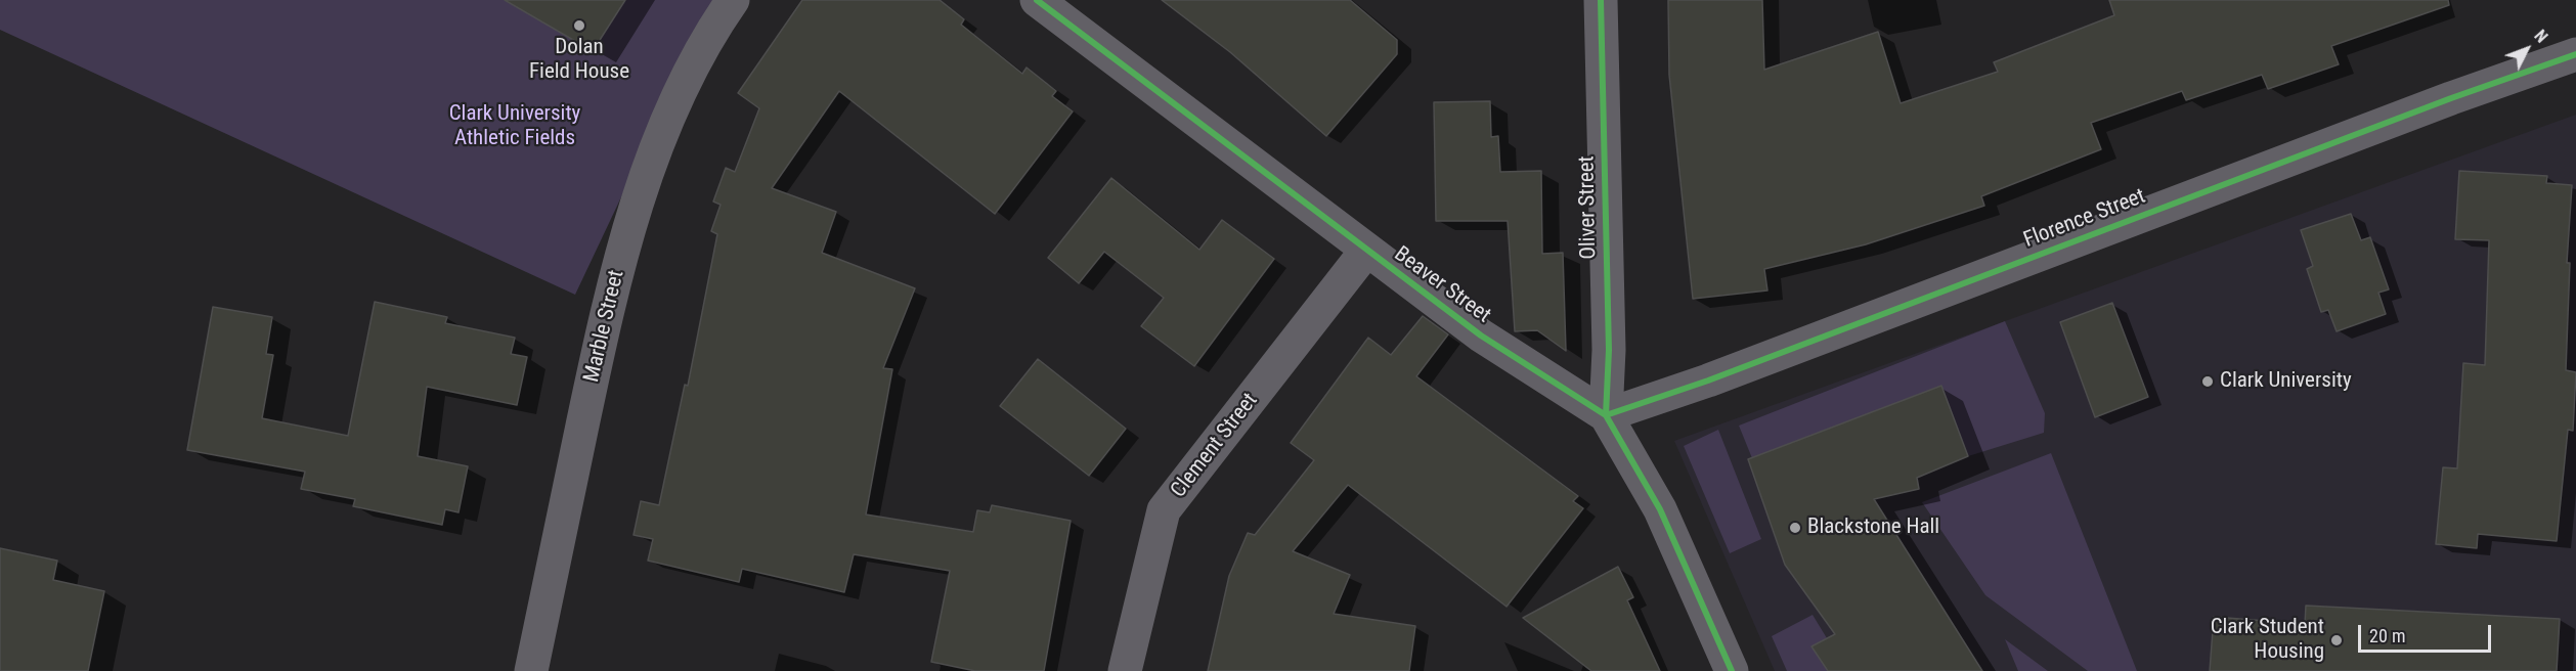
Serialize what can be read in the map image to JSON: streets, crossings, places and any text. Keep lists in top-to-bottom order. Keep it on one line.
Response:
{"streets":{"street":["Oliver Street","Florence Street","Beaver Street","Marble Street","Clement Street"]},"crossings":[["Oliver Street","Florence Street"],["Oliver Street","Beaver Street"],["Florence Street","Beaver Street"],["Beaver Street","Clement Street"]],"parks":["Clark University Athletic Fields"],"places":["Dolan Field House","Clark University","Blackstone Hall","Clark Student Housing"],"scale_bar":"20 m","north":"top right"}
